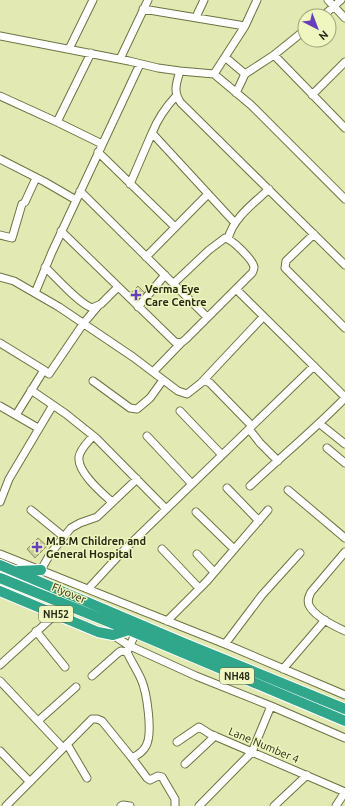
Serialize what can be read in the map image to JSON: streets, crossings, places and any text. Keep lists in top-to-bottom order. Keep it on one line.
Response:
{"streets":{"highway":["Flyover","NH52","NH48"],"street":["Lane Number 4"]},"crossings":[["Flyover","NH48"]],"places":{"health":["Verma Eye Care Centre","M.B.M Children and General Hospital"]},"north":"bottom right"}
